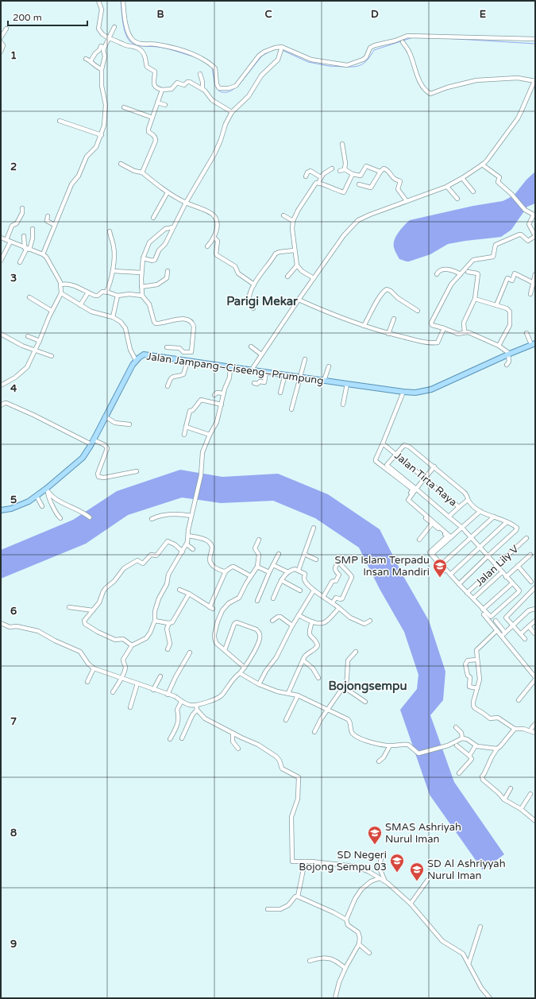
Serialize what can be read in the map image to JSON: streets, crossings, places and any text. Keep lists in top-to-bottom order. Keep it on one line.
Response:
{"streets":{"main road":["Jalan Jampang–Ciseeng–Prumpung"],"street":["Jalan Tirta Raya","Jalan Lily V"]},"crossings":[["Jalan Tirta Raya","Jalan Lily V"]],"districts":["Parigi Mekar","Bojongsempu"],"places":{"school or university":["SMP Islam Terpadu Insan Mandiri","SMAS Ashriyah Nurul Iman","SD Negeri Bojong Sempu 03","SD Al Ashriyyah Nurul Iman"]},"scale_bar":"200 m","grid":{"columns":["B","C","D","E"],"rows":["1","2","3","4","5","6","7","8","9"]}}
